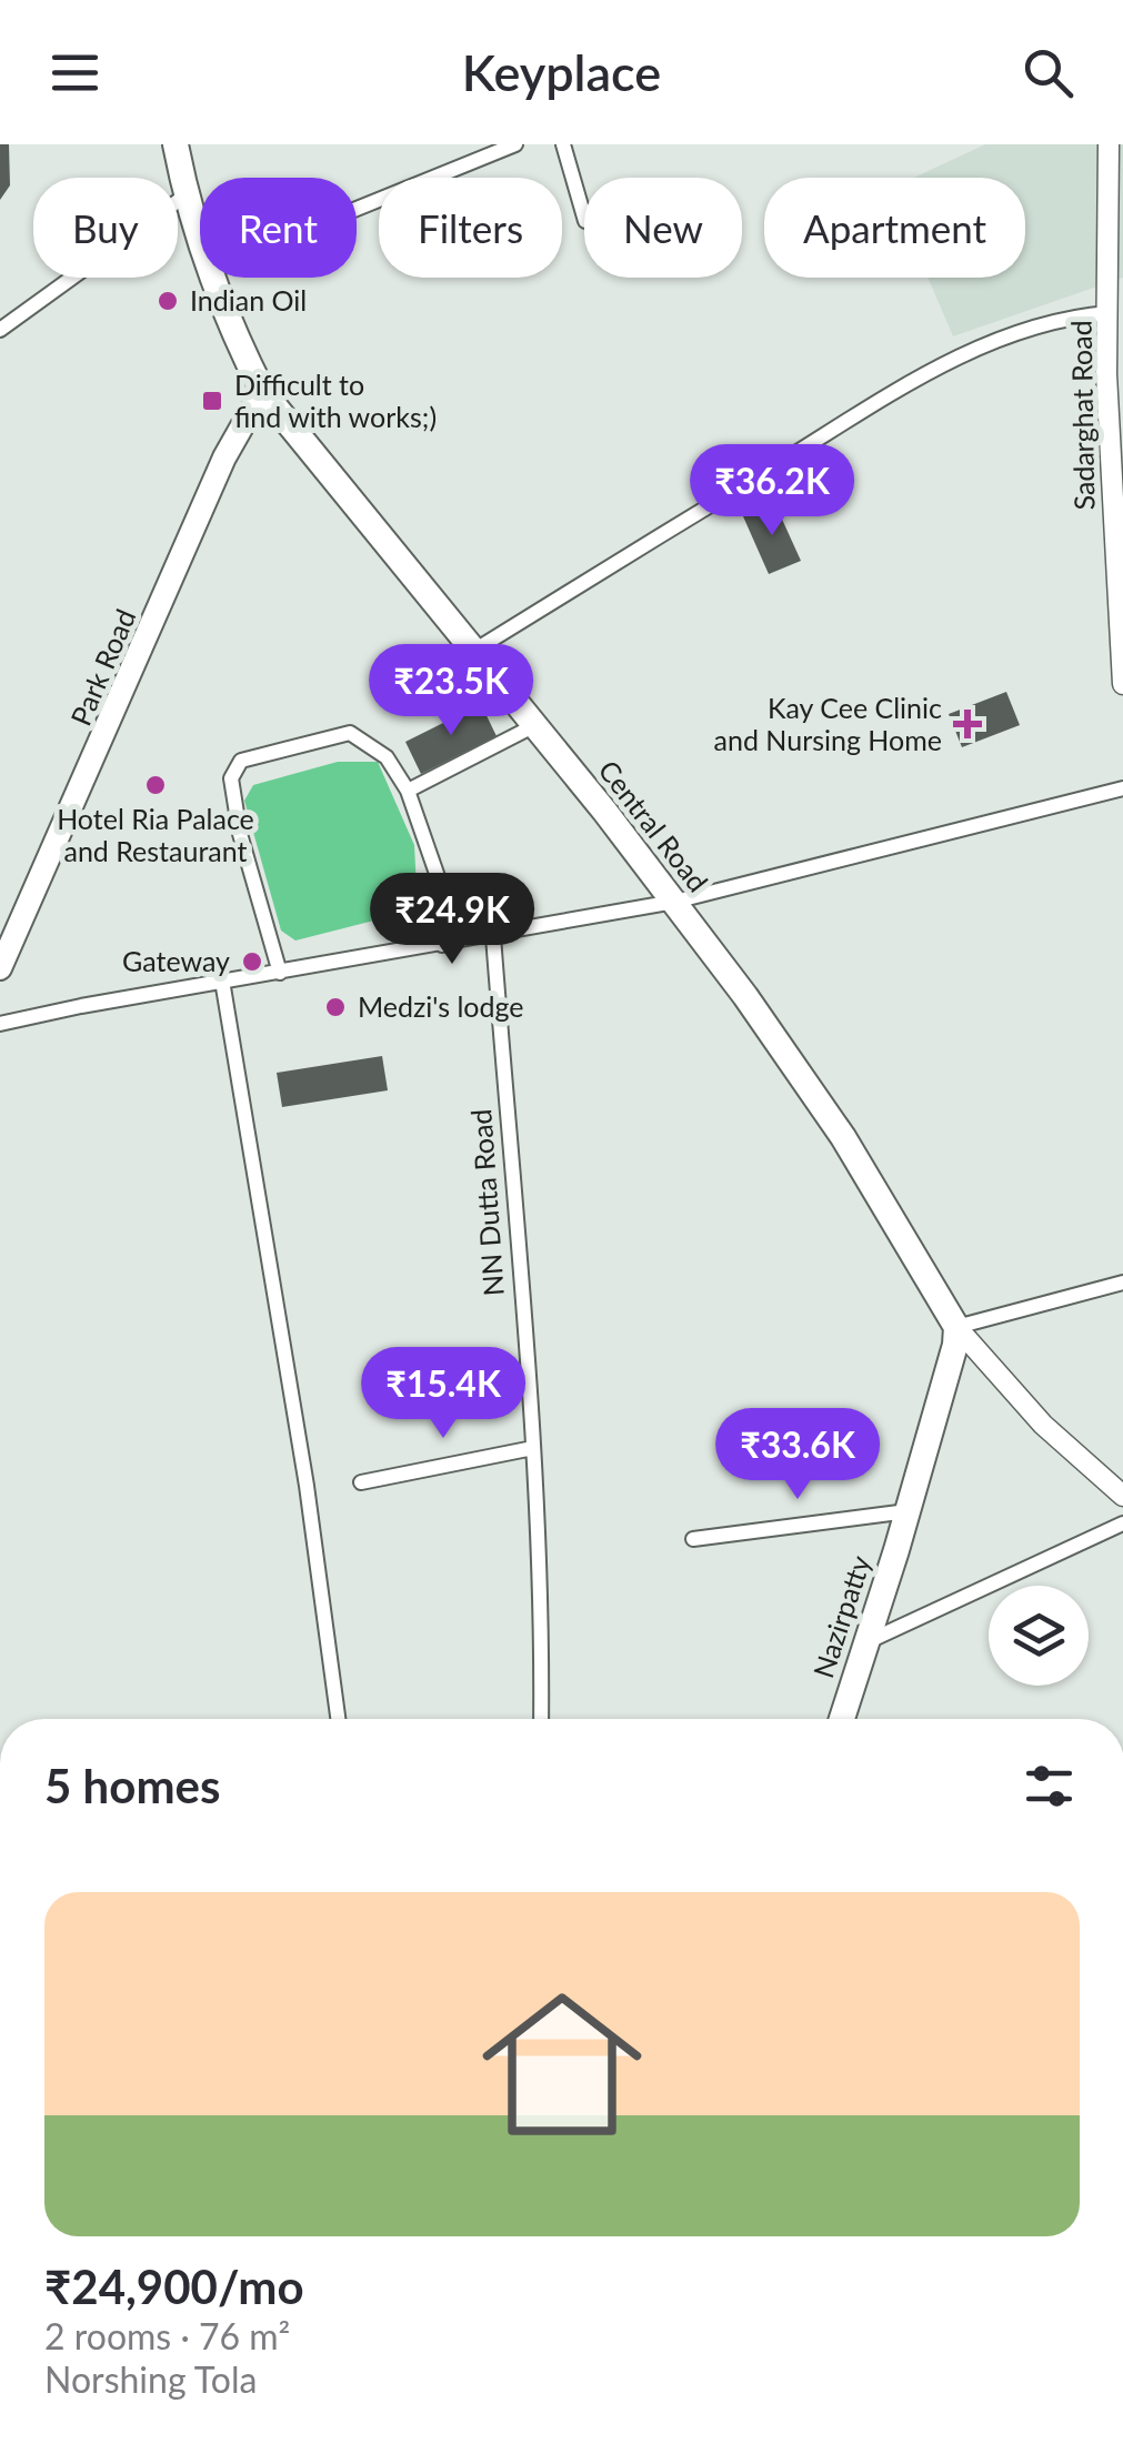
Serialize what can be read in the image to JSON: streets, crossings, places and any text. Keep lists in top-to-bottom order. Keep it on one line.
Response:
{"streets":{"highway":["Central Road","Nazirpatty"],"main road":["Park Road"],"street":["Sadarghat Road","NN Dutta Road"]},"crossings":[["Park Road","Central Road"],["Central Road","Nazirpatty"]],"places":{"other":["Indian Oil","Hotel Ria Palace and Restaurant","Gateway","Medzi's lodge"],"transit":["Difficult to find with works;)"],"health":["Kay Cee Clinic and Nursing Home"]},"page":{"header":"Keyplace","chip":["Buy","Rent","Filters","New","Apartment"],"price":["₹36.2K","₹23.5K","₹24.9K","₹15.4K","₹33.6K"],"heading":"5 homes","list":[{"name":"₹24,900/mo","note":"2 rooms · 76 m² · Norshing Tola"}]}}
